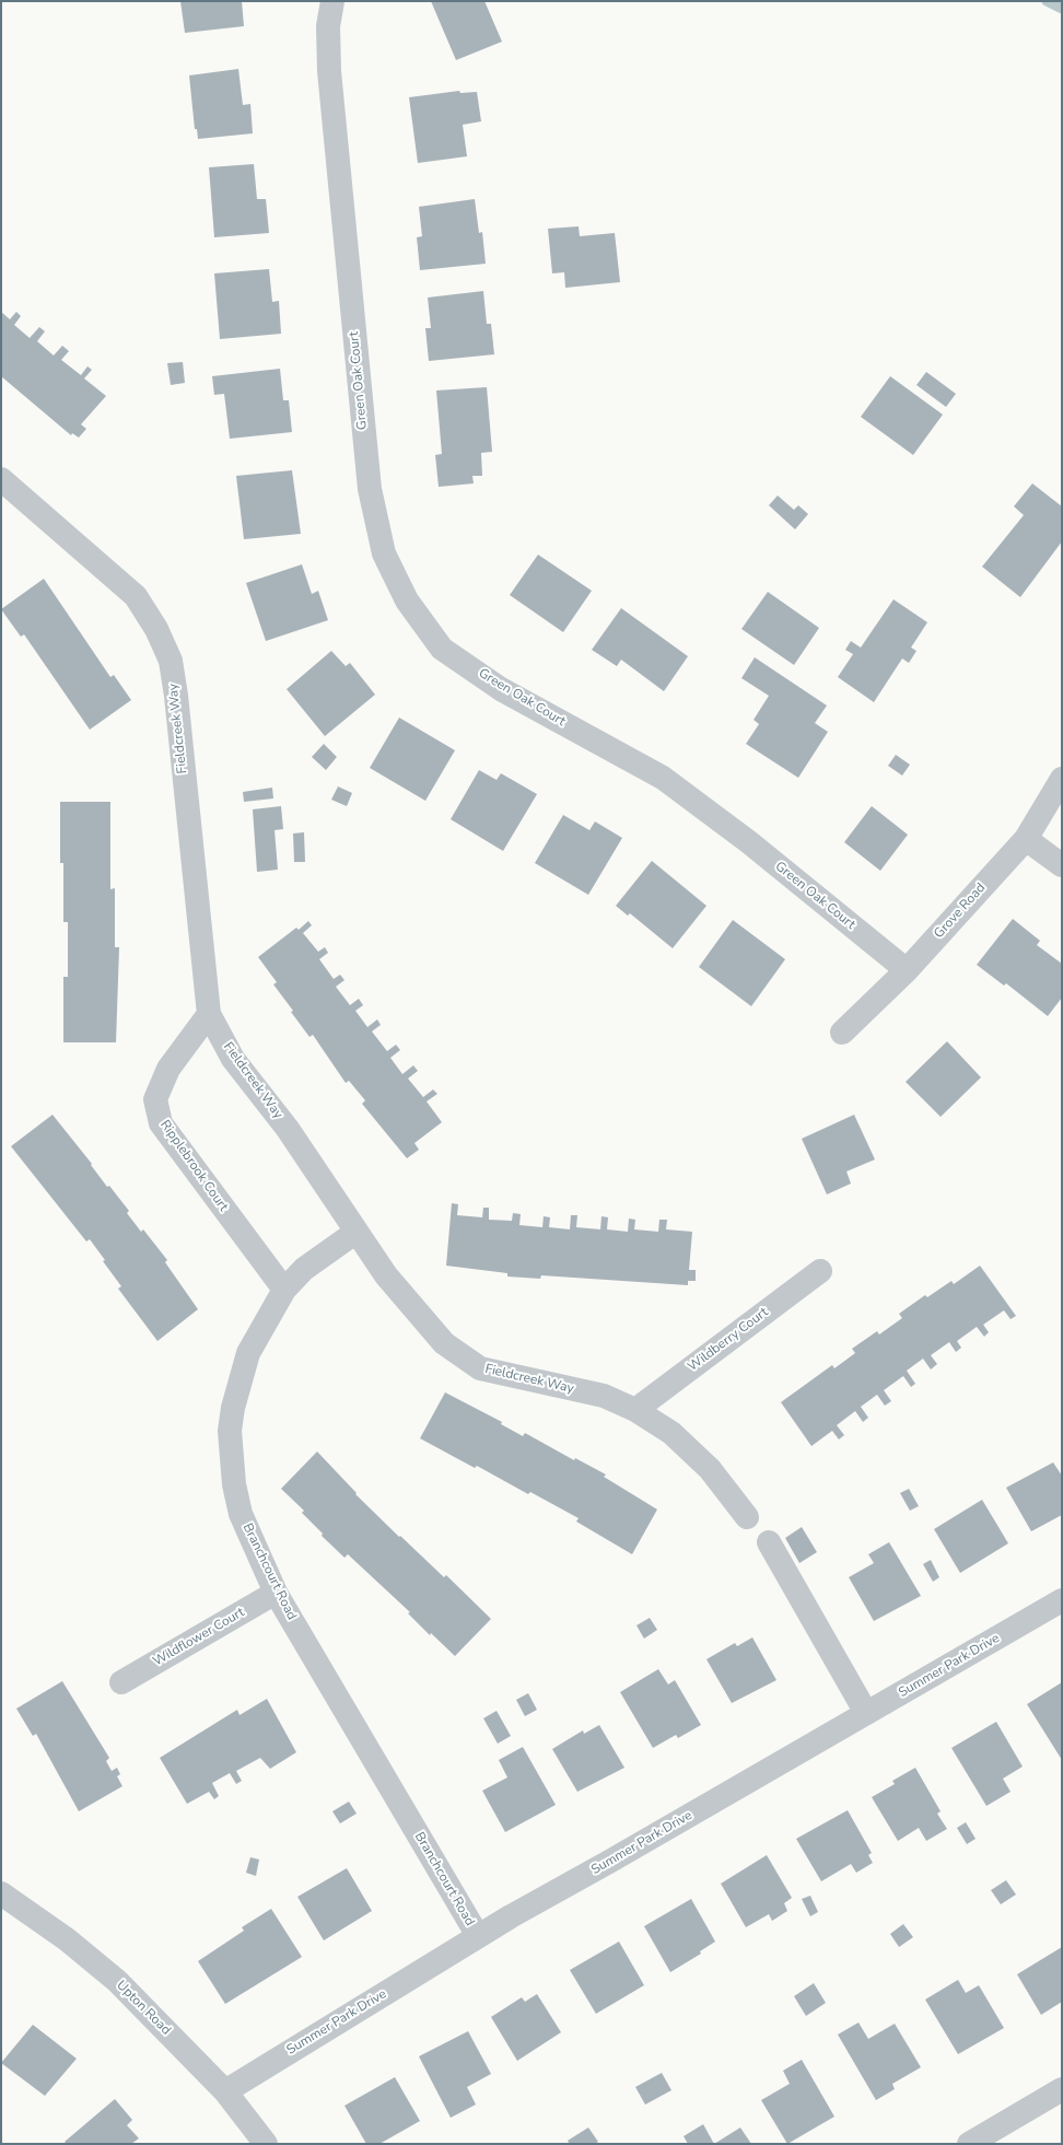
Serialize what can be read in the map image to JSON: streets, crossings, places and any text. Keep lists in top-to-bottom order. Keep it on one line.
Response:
{"streets":{"street":["Green Oak Court","Fieldcreek Way","Grove Road","Ripplebrook Court","Wildberry Court","Branchcourt Road","Wildflower Court","Summer Park Drive","Upton Road"]},"crossings":[["Green Oak Court","Grove Road"],["Fieldcreek Way","Ripplebrook Court"],["Fieldcreek Way","Wildberry Court"],["Fieldcreek Way","Branchcourt Road"],["Ripplebrook Court","Branchcourt Road"],["Branchcourt Road","Wildflower Court"],["Branchcourt Road","Summer Park Drive"],["Summer Park Drive","Upton Road"]]}
